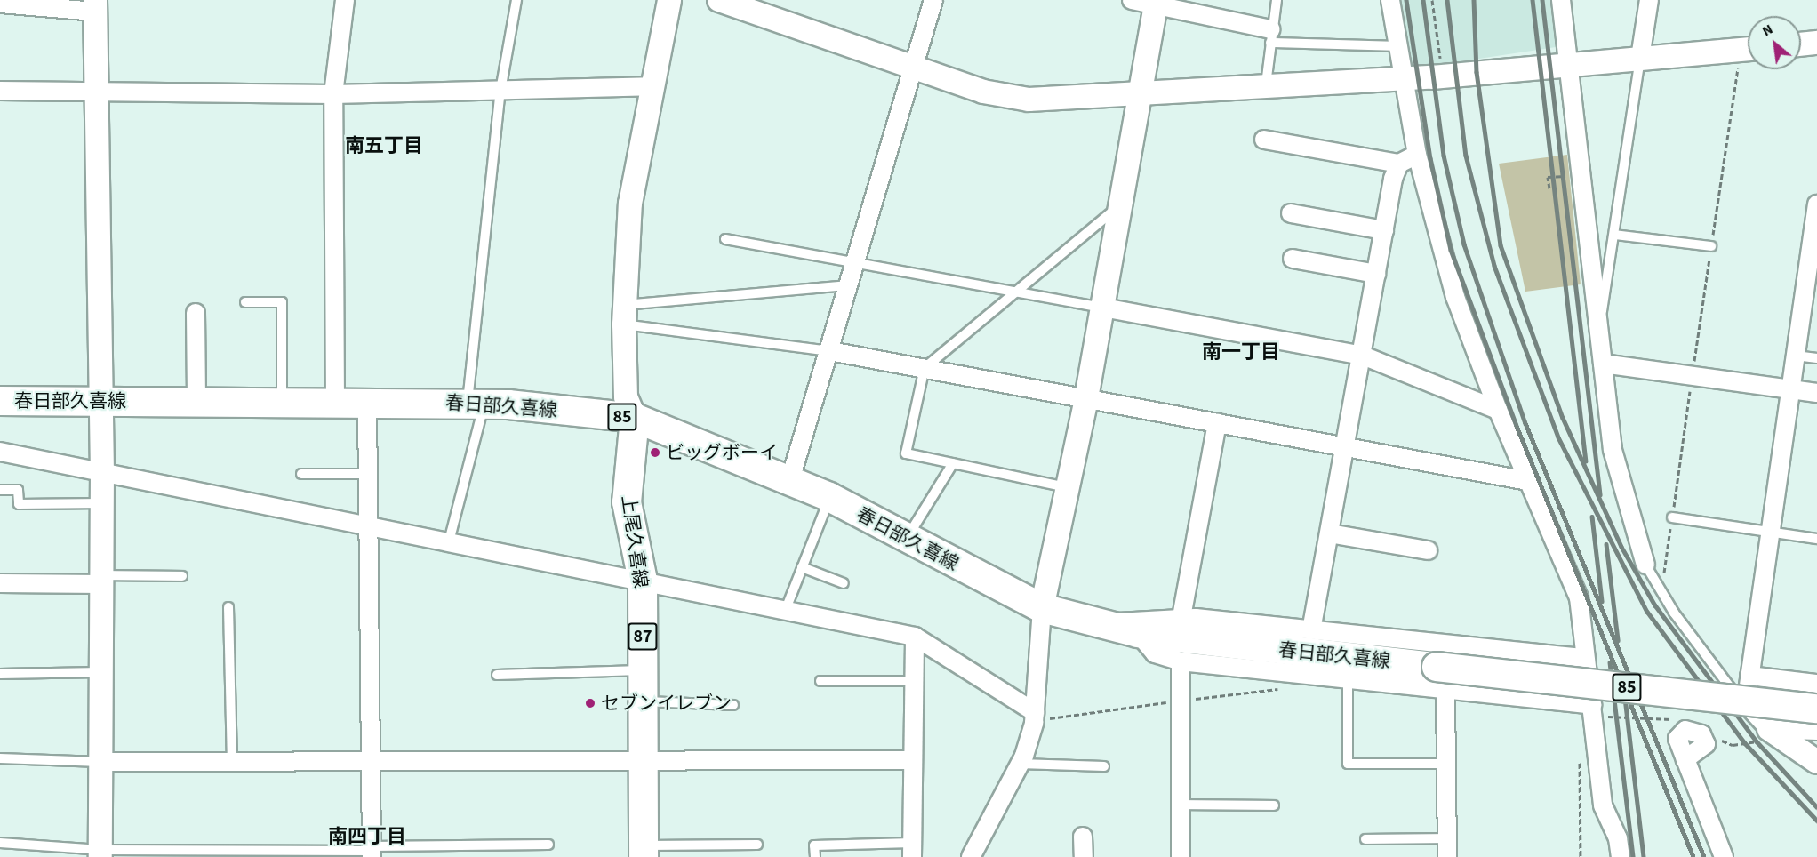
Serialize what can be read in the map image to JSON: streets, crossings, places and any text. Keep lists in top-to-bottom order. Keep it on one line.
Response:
{"streets":{"main road":["春日部久喜線","85","上尾久喜線","87"]},"crossings":[["春日部久喜線","上尾久喜線"]],"districts":["南五丁目","南一丁目","南四丁目"],"places":["ビッグボーイ","セブンイレブン"],"north":"top left"}
